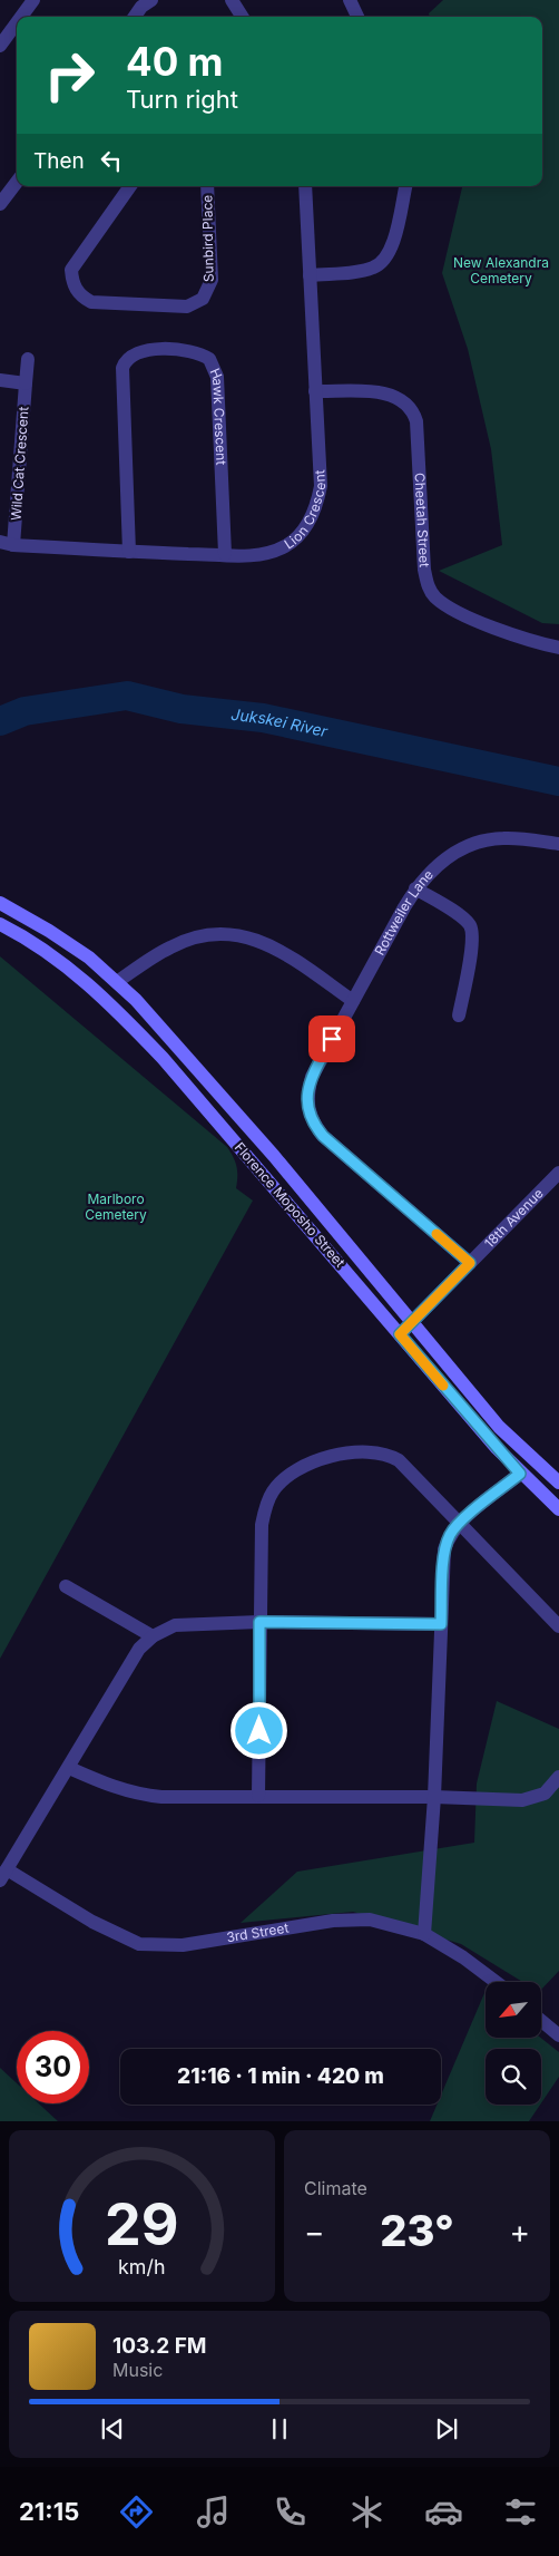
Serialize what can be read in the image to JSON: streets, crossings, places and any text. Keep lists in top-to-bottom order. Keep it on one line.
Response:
{"streets":{"street":["Sunbird Place","Hawk Crescent","Wild Cat Crescent","Lion Crescent","Cheetah Street","Rottweiler Lane","Florence Moposho Street","18th Avenue","3rd Street"]},"crossings":[["Hawk Crescent","Lion Crescent"],["Wild Cat Crescent","Lion Crescent"],["Lion Crescent","Cheetah Street"],["Rottweiler Lane","18th Avenue"],["Florence Moposho Street","18th Avenue"]],"water":["Jukskei River"],"parks":["New Alexandra Cemetery","Marlboro Cemetery"],"north":"bottom left","page":{"turn":["40 m","Turn right"],"then":"Then","limit":"30","trip":"21:16 · 1 min · 420 m","tile":"Climate","heat":["−","23°","+"],"song":["103.2 FM","Music"],"tabs":"21:15","gauge":["29","km/h"]}}
